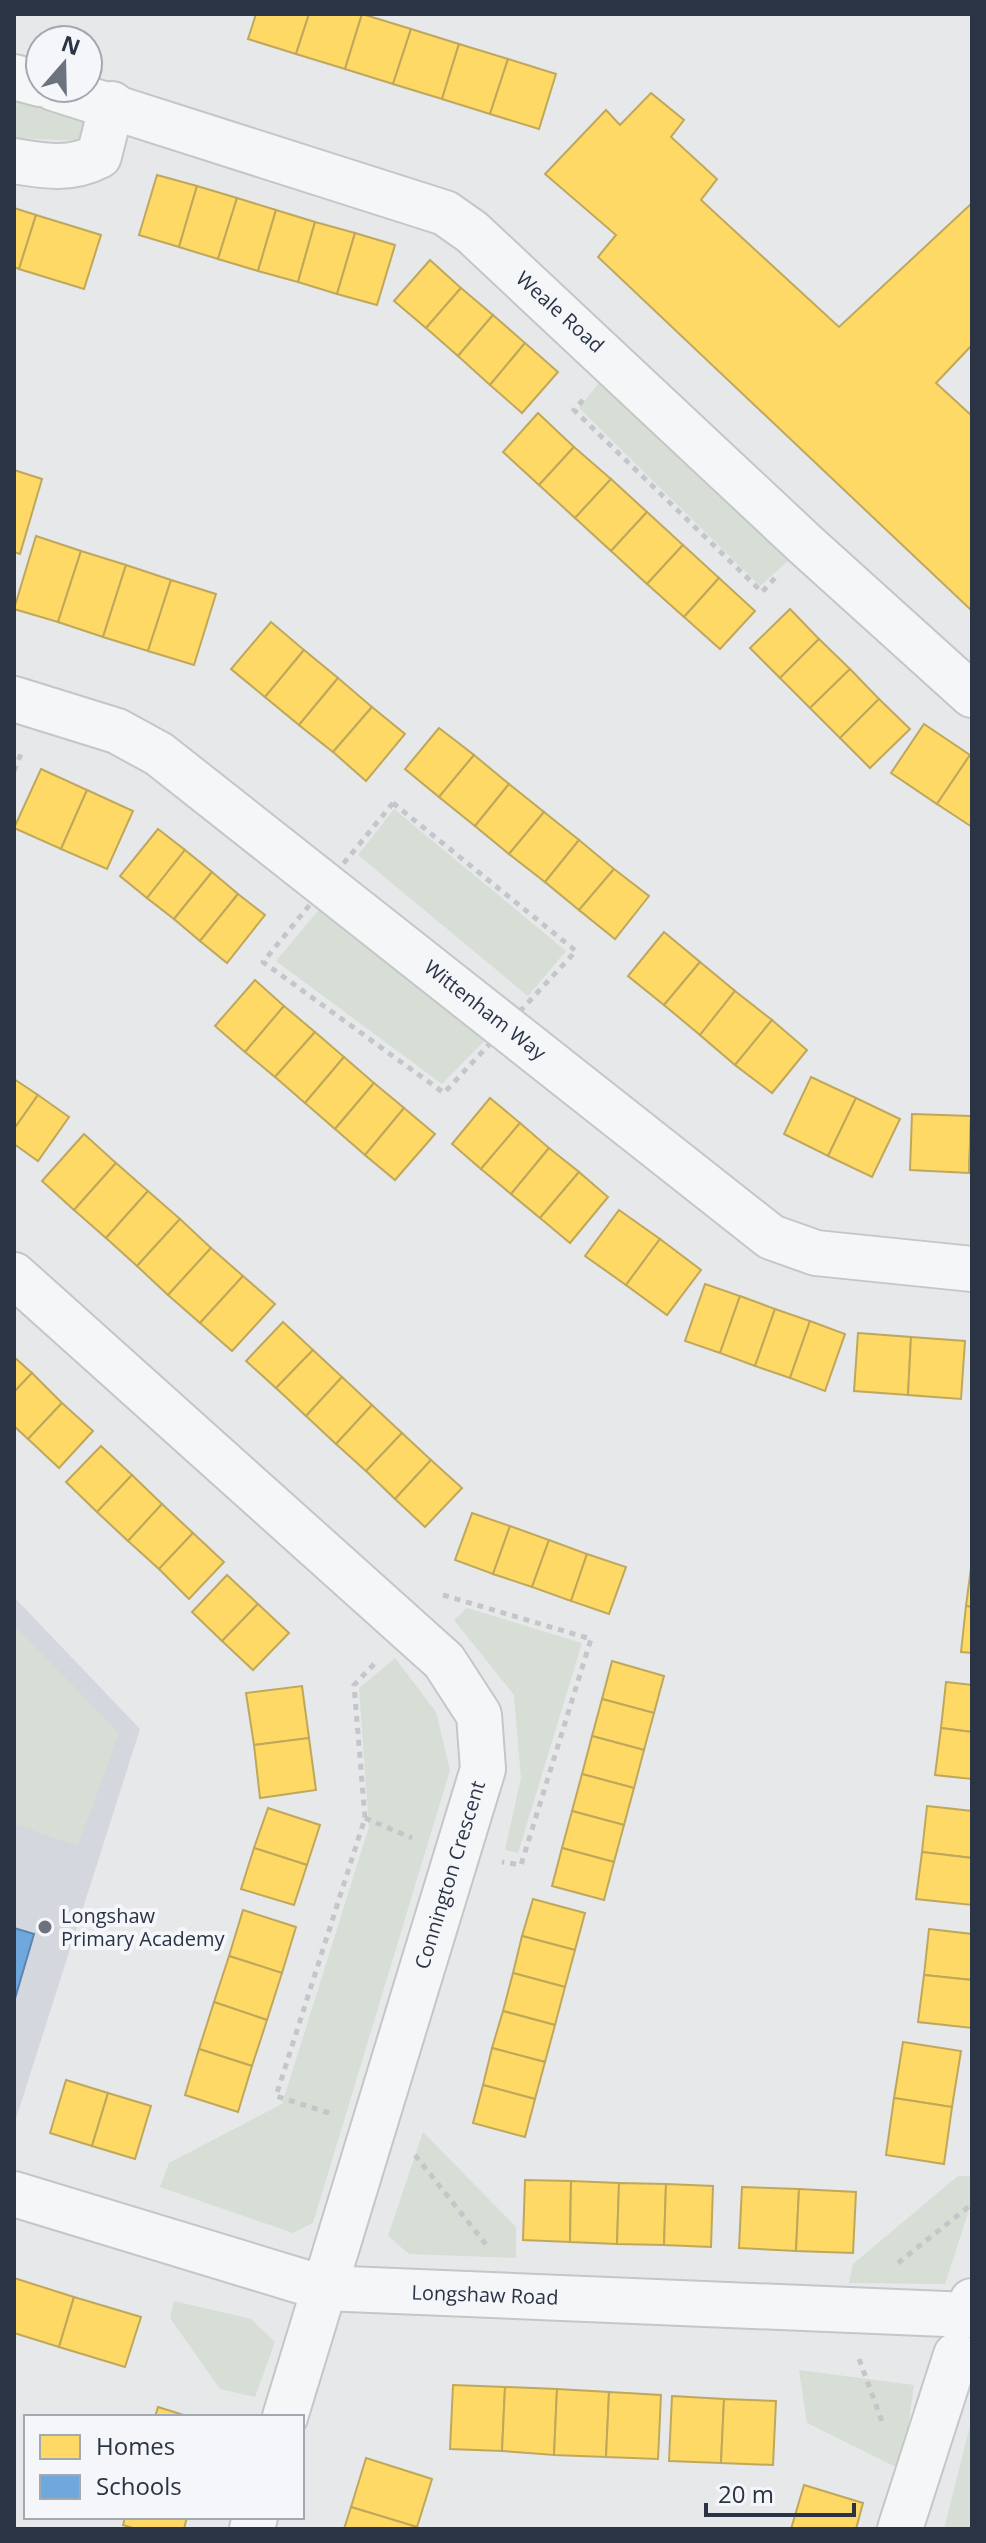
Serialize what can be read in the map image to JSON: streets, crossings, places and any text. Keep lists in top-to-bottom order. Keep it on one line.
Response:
{"streets":{"street":["Weale Road","Wittenham Way","Connington Crescent","Longshaw Road"]},"crossings":[["Connington Crescent","Longshaw Road"]],"places":["Longshaw Primary Academy"],"legend":["Homes","Schools"],"scale_bar":"20 m","north":"top"}
